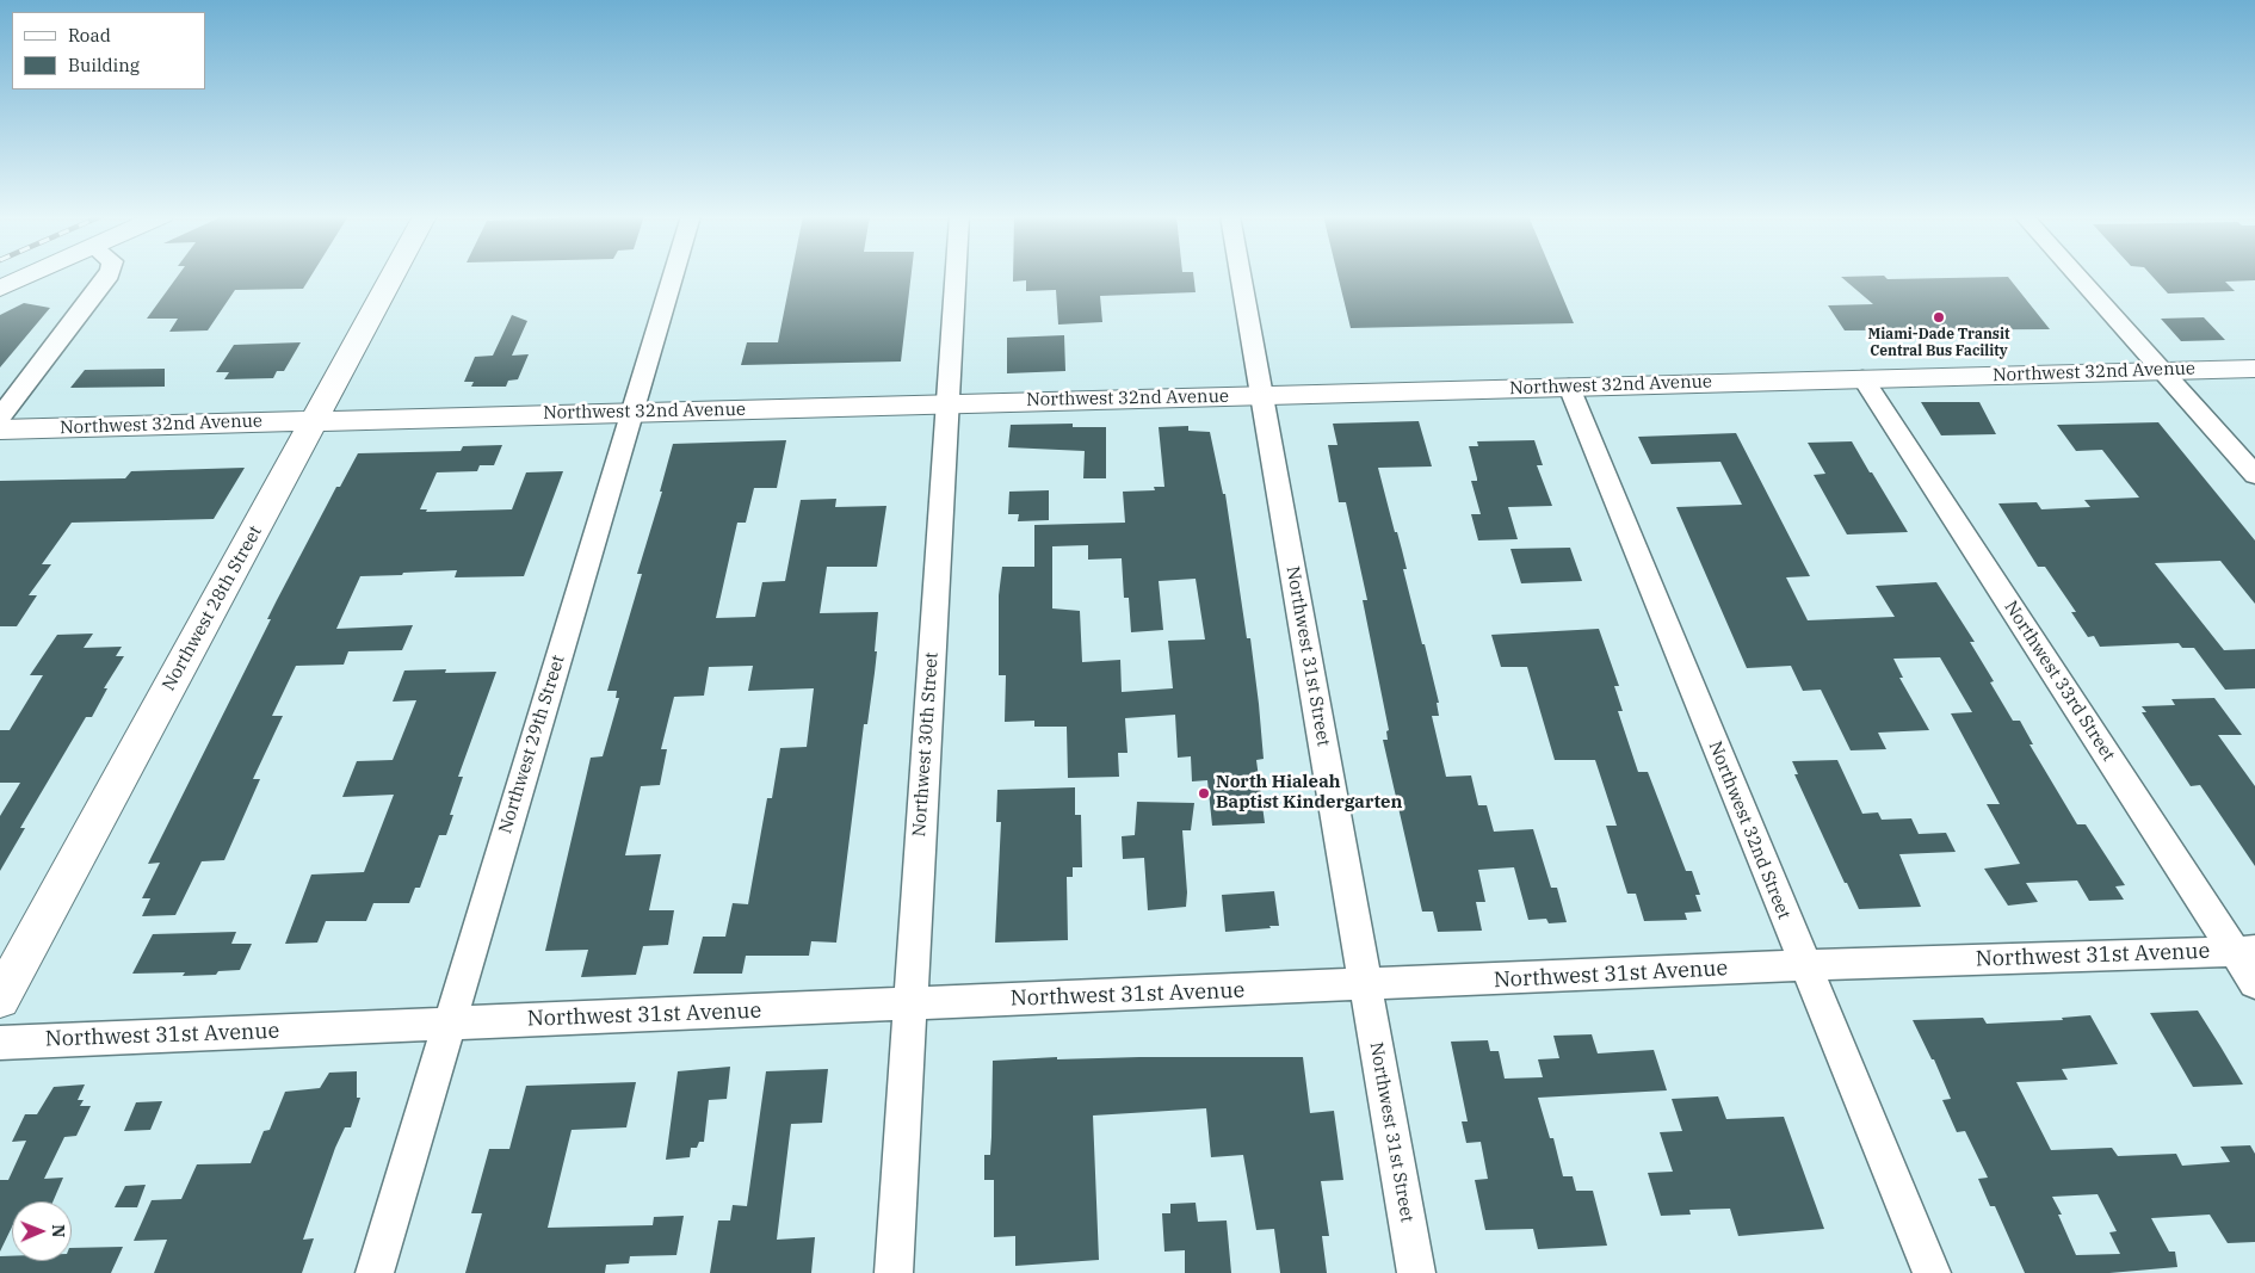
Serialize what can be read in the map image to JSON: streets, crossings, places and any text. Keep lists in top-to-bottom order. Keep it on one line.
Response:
{"streets":{"main road":["Northwest 32nd Avenue","Northwest 28th Street"],"street":["Northwest 31st Street","Northwest 33rd Street","Northwest 29th Street","Northwest 30th Street","Northwest 32nd Street","Northwest 31st Avenue"]},"crossings":[["Northwest 32nd Avenue","Northwest 28th Street"],["Northwest 32nd Avenue","Northwest 31st Street"],["Northwest 32nd Avenue","Northwest 33rd Street"],["Northwest 32nd Avenue","Northwest 29th Street"],["Northwest 32nd Avenue","Northwest 30th Street"],["Northwest 32nd Avenue","Northwest 32nd Street"],["Northwest 31st Street","Northwest 31st Avenue"],["Northwest 33rd Street","Northwest 31st Avenue"],["Northwest 29th Street","Northwest 31st Avenue"],["Northwest 30th Street","Northwest 31st Avenue"],["Northwest 32nd Street","Northwest 31st Avenue"]],"places":["Miami-Dade Transit Central Bus Facility","North Hialeah Baptist Kindergarten"],"legend":["Road","Building"],"north":"right"}
